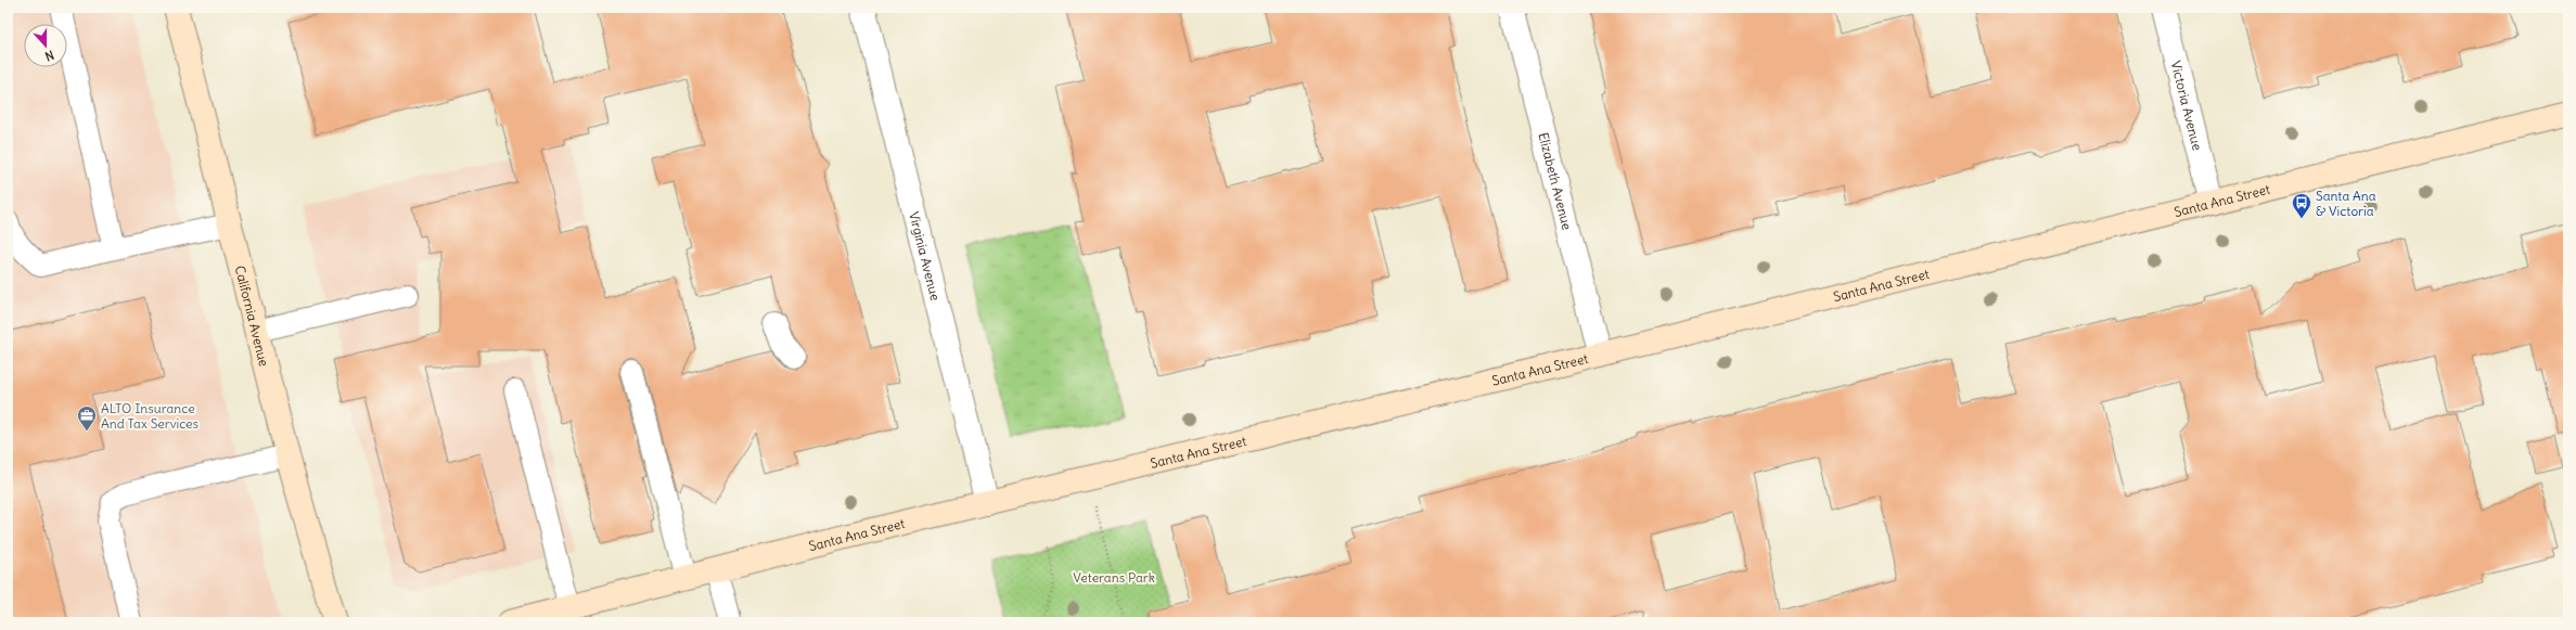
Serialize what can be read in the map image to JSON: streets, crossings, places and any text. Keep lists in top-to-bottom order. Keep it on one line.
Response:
{"streets":{"street":["Victoria Avenue","Elizabeth Avenue","Santa Ana Street","Virginia Avenue","California Avenue"]},"crossings":[["Victoria Avenue","Santa Ana Street"],["Elizabeth Avenue","Santa Ana Street"],["Santa Ana Street","Virginia Avenue"]],"parks":["Veterans Park"],"places":{"bus stop":["Santa Ana & Victoria"],"office":["ALTO Insurance And Tax Services"]},"north":"bottom"}
